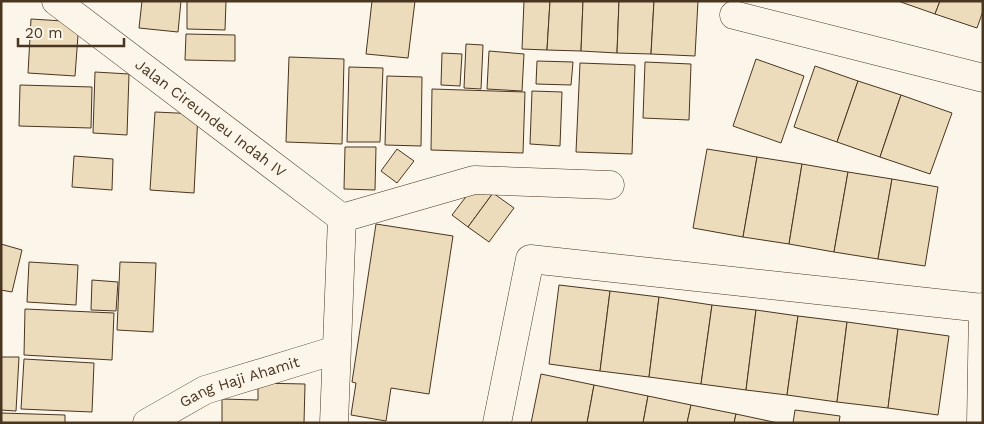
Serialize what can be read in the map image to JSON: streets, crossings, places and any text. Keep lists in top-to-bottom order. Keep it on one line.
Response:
{"streets":{"street":["Jalan Cireundeu Indah IV","Gang Haji Ahamit"]},"scale_bar":"20 m"}
